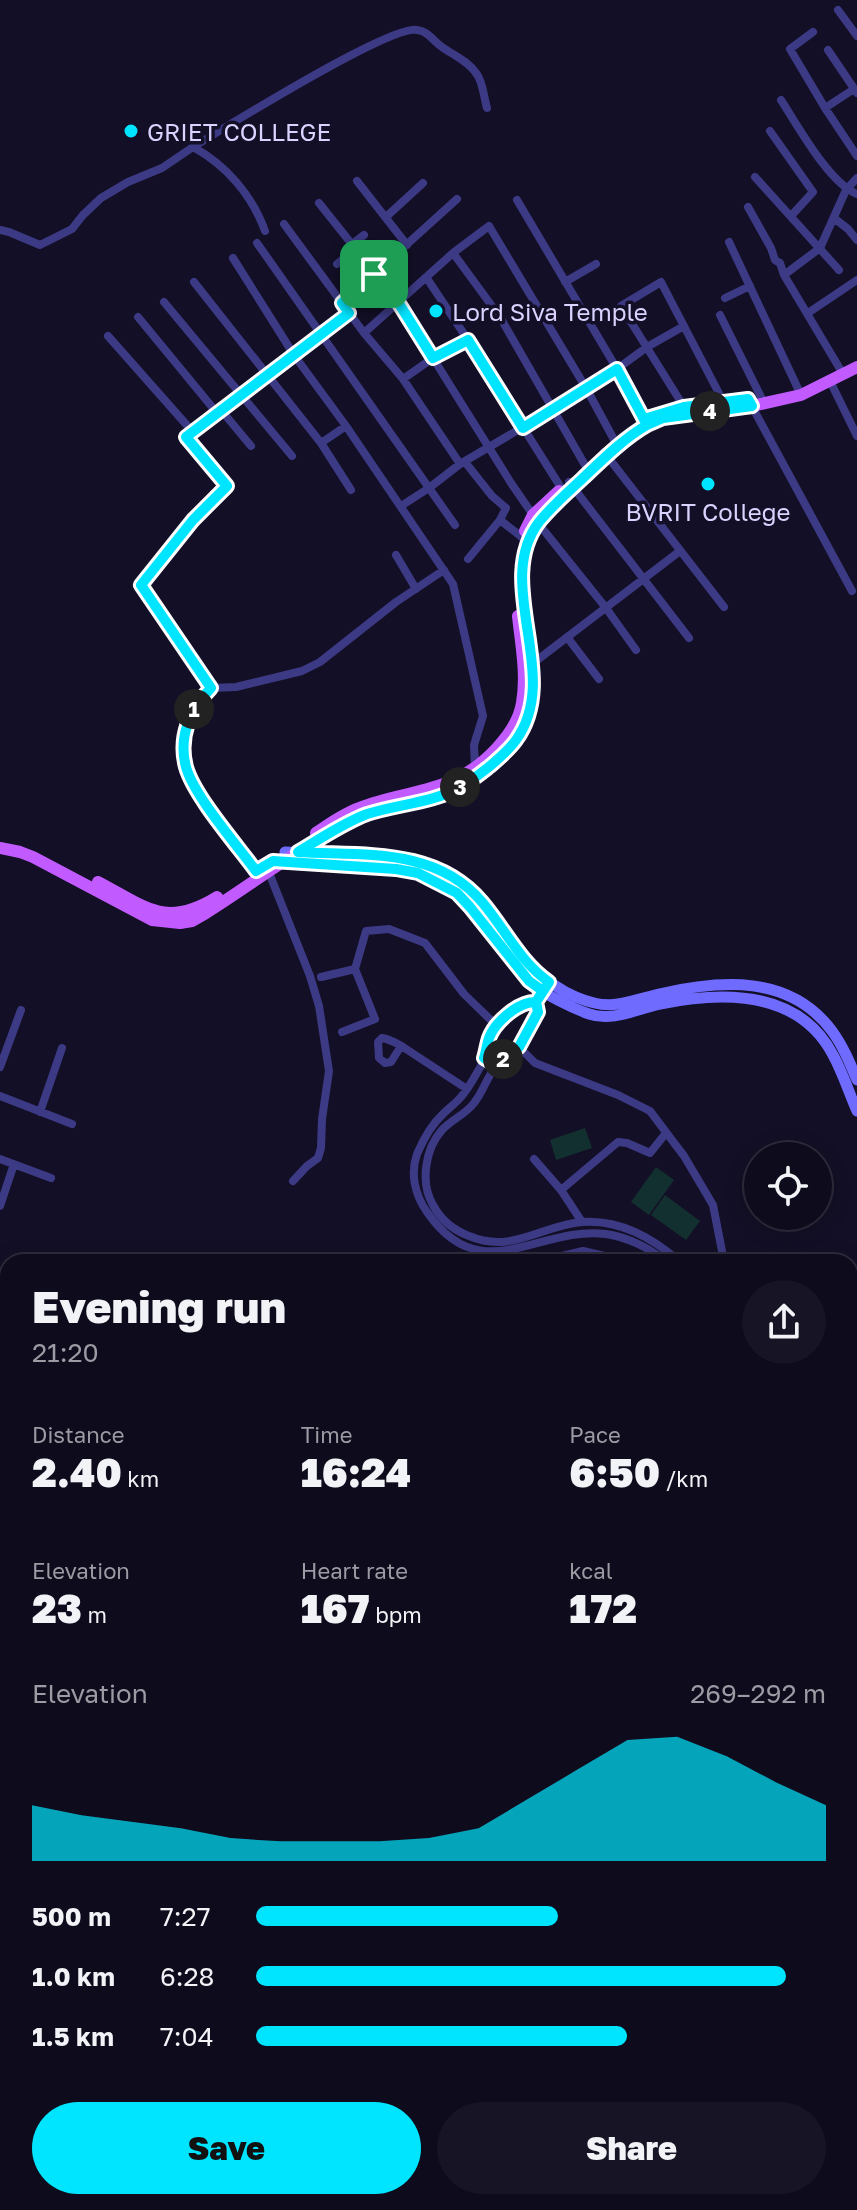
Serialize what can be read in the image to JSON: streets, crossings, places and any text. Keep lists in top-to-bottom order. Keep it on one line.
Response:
{"places":["GRIET COLLEGE","Lord Siva Temple","BVRIT College"],"page":{"pins":["4","1","3","2"],"heading":["Evening run","21:20"],"stats":[["Distance","2.40 km"],["Time","16:24"],["Pace","6:50 /km"],["Elevation","23 m"],["Heart rate","167 bpm"],["kcal","172"]],"chart":["Elevation","269–292 m"],"list":[{"name":"500 m","note":"7:27"},{"name":"1.0 km","note":"6:28"},{"name":"1.5 km","note":"7:04"}],"buttons":["Save","Share"]}}
